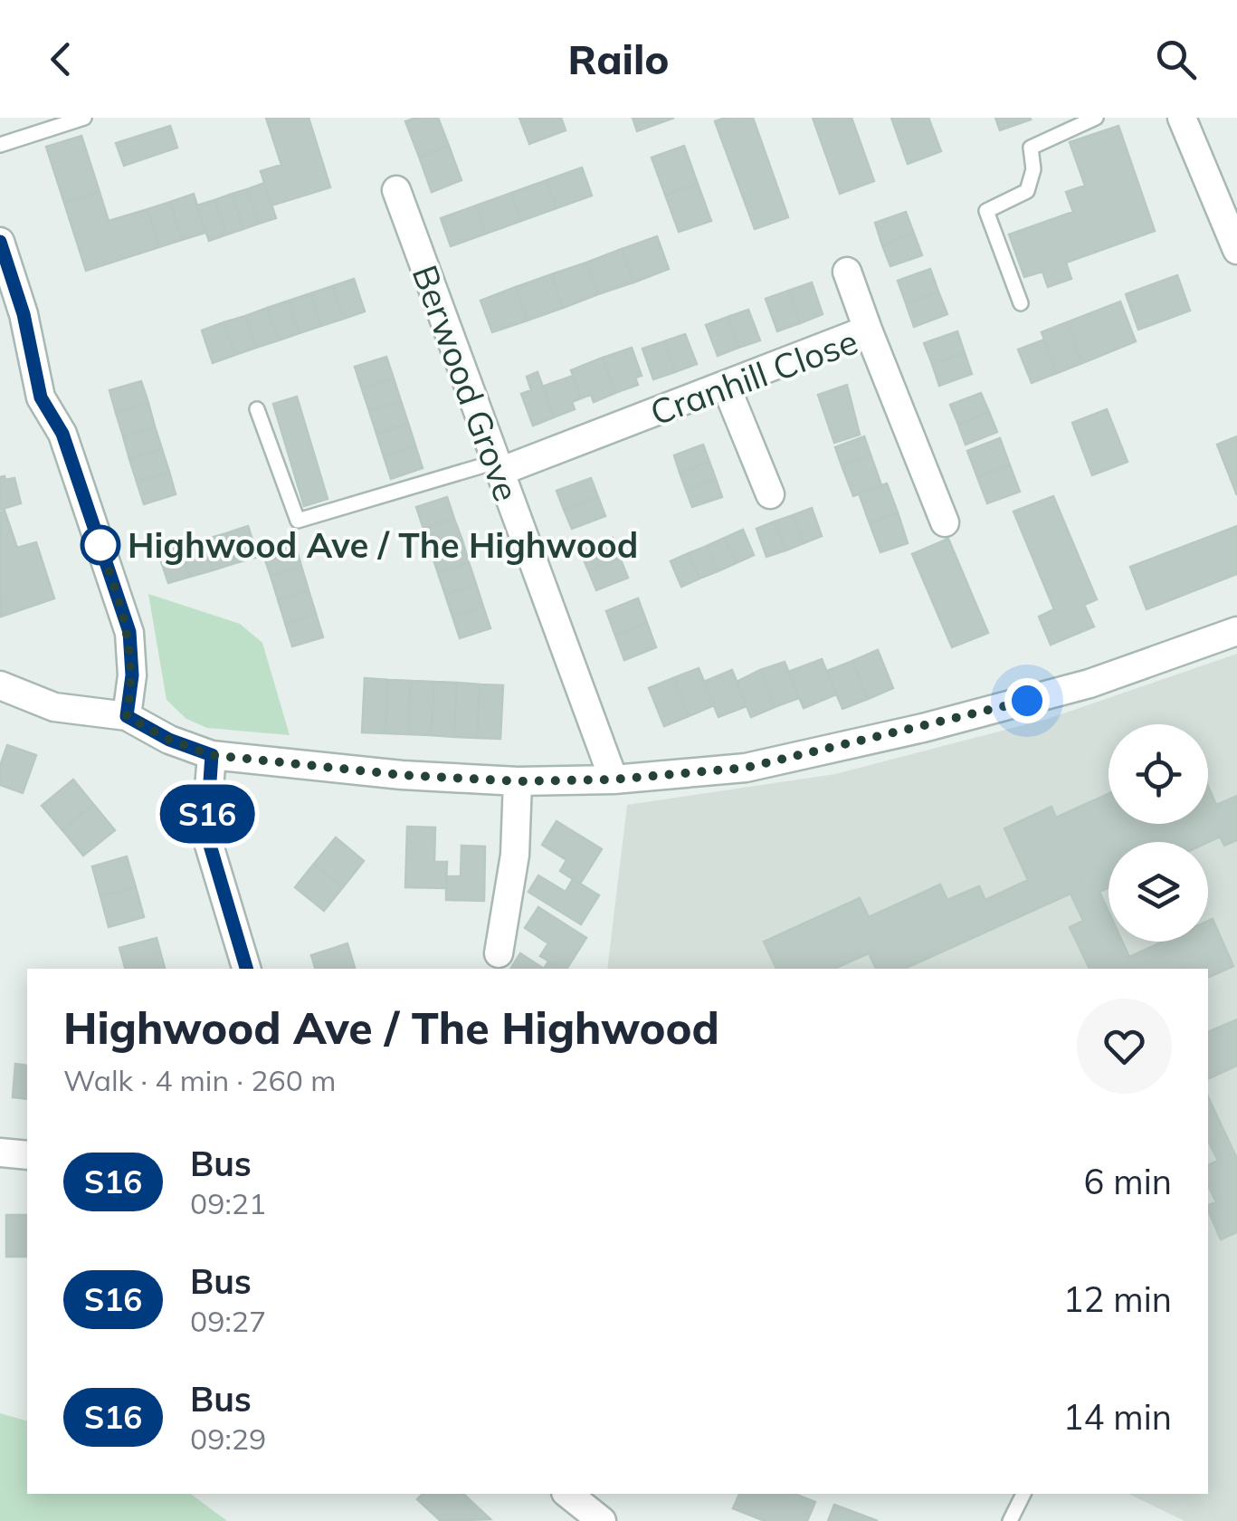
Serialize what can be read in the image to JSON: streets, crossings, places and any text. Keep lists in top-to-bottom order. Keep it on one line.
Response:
{"streets":{"street":["Cranhill Close","Berwood Grove"]},"crossings":[["Cranhill Close","Berwood Grove"]],"places":["Highwood Ave / The Highwood"],"lines":["bus line S16"],"page":{"header":"Railo","on_map":"S16","heading":["Highwood Ave / The Highwood","Walk · 4 min · 260 m"],"list":[{"mark":"S16","name":"Bus","note":"09:21","value":"6 min"},{"mark":"S16","name":"Bus","note":"09:27","value":"12 min"},{"mark":"S16","name":"Bus","note":"09:29","value":"14 min"}]}}
